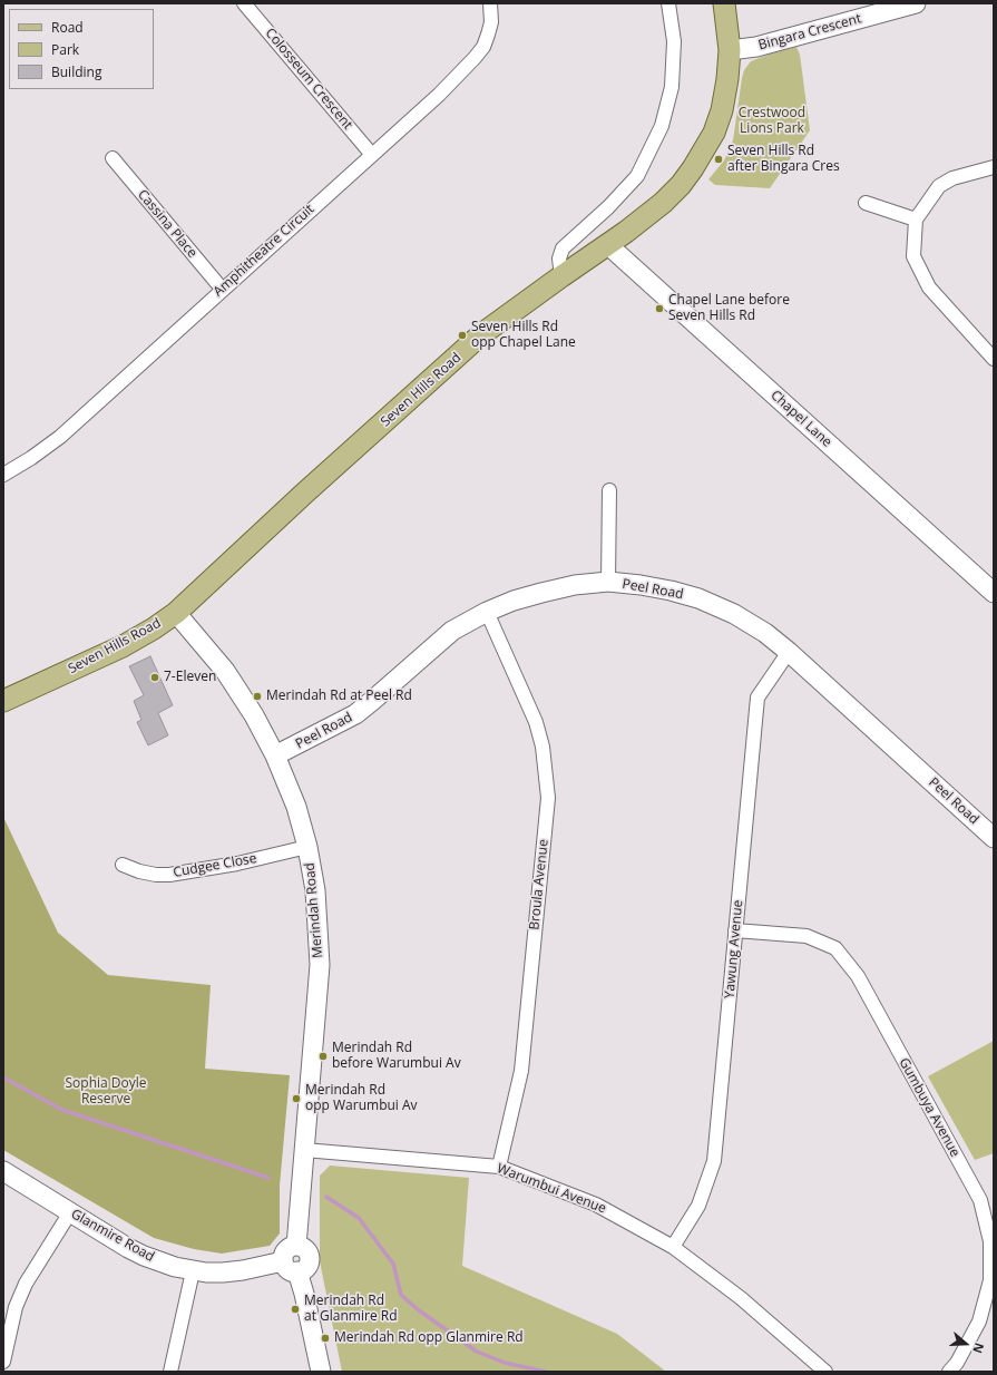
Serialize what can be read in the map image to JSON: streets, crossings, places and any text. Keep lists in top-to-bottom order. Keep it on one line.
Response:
{"streets":{"main road":["Seven Hills Road"],"street":["Bingara Crescent","Colosseum Crescent","Cassina Place","Amphitheatre Circuit","Chapel Lane","Peel Road","Cudgee Close","Broula Avenue","Merindah Road","Yawung Avenue","Gumbuya Avenue","Warumbui Avenue","Glanmire Road"]},"crossings":[["Bingara Crescent","Seven Hills Road"],["Colosseum Crescent","Amphitheatre Circuit"],["Cassina Place","Amphitheatre Circuit"],["Seven Hills Road","Chapel Lane"],["Seven Hills Road","Merindah Road"],["Peel Road","Broula Avenue"],["Peel Road","Merindah Road"],["Peel Road","Yawung Avenue"],["Cudgee Close","Merindah Road"],["Broula Avenue","Warumbui Avenue"],["Merindah Road","Warumbui Avenue"],["Merindah Road","Glanmire Road"],["Yawung Avenue","Gumbuya Avenue"],["Yawung Avenue","Warumbui Avenue"]],"parks":["Crestwood Lions Park","Sophia Doyle Reserve"],"places":["Seven Hills Rd after Bingara Cres","Chapel Lane before Seven Hills Rd","Seven Hills Rd opp Chapel Lane","7-Eleven","Merindah Rd at Peel Rd","Merindah Rd before Warumbui Av","Merindah Rd opp Warumbui Av","Merindah Rd at Glanmire Rd","Merindah Rd opp Glanmire Rd"],"legend":["Road","Park","Building"],"north":"right"}
